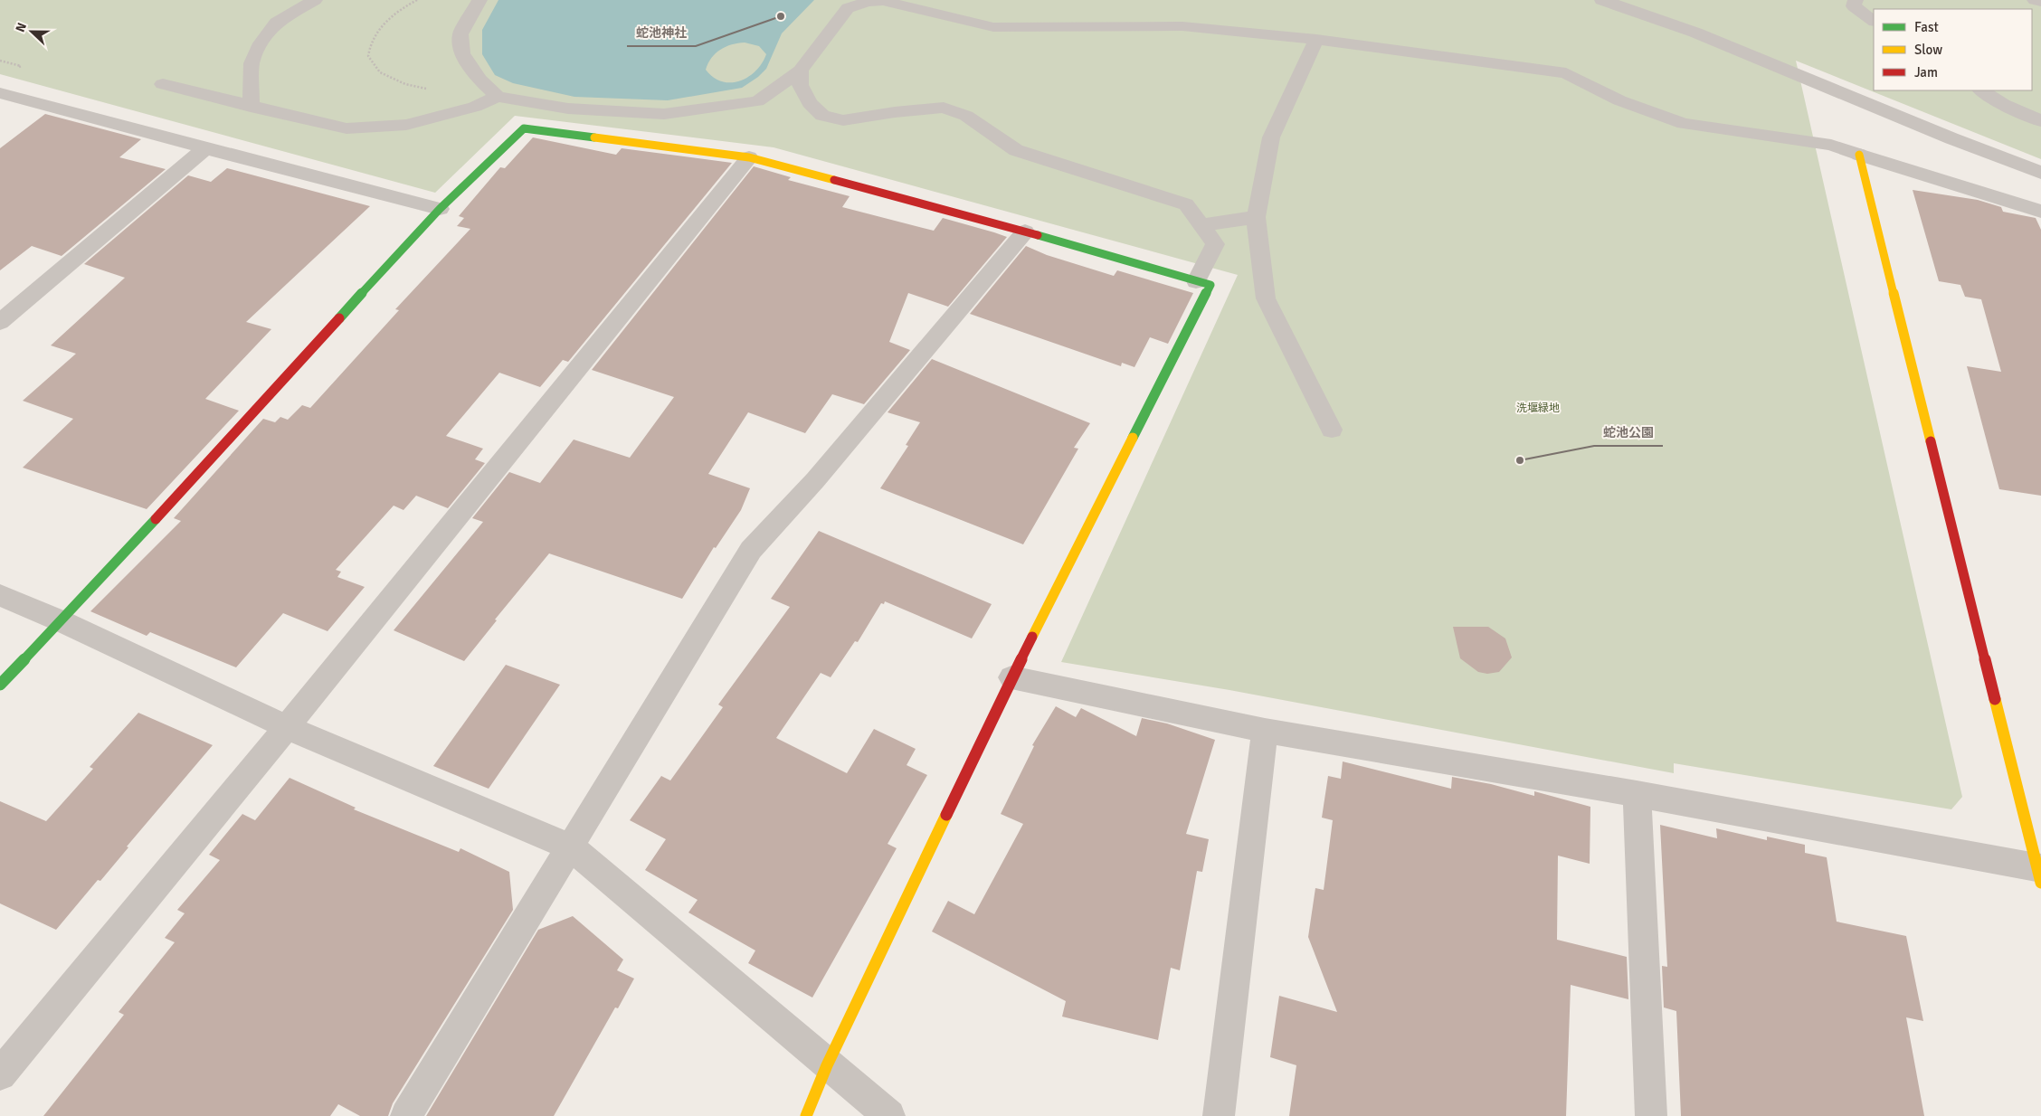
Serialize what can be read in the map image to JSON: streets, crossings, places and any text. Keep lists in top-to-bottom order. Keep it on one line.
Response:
{"parks":["洗堰緑地"],"places":["蛇池神社","蛇池公園"],"legend":["Fast","Slow","Jam"],"north":"left"}
